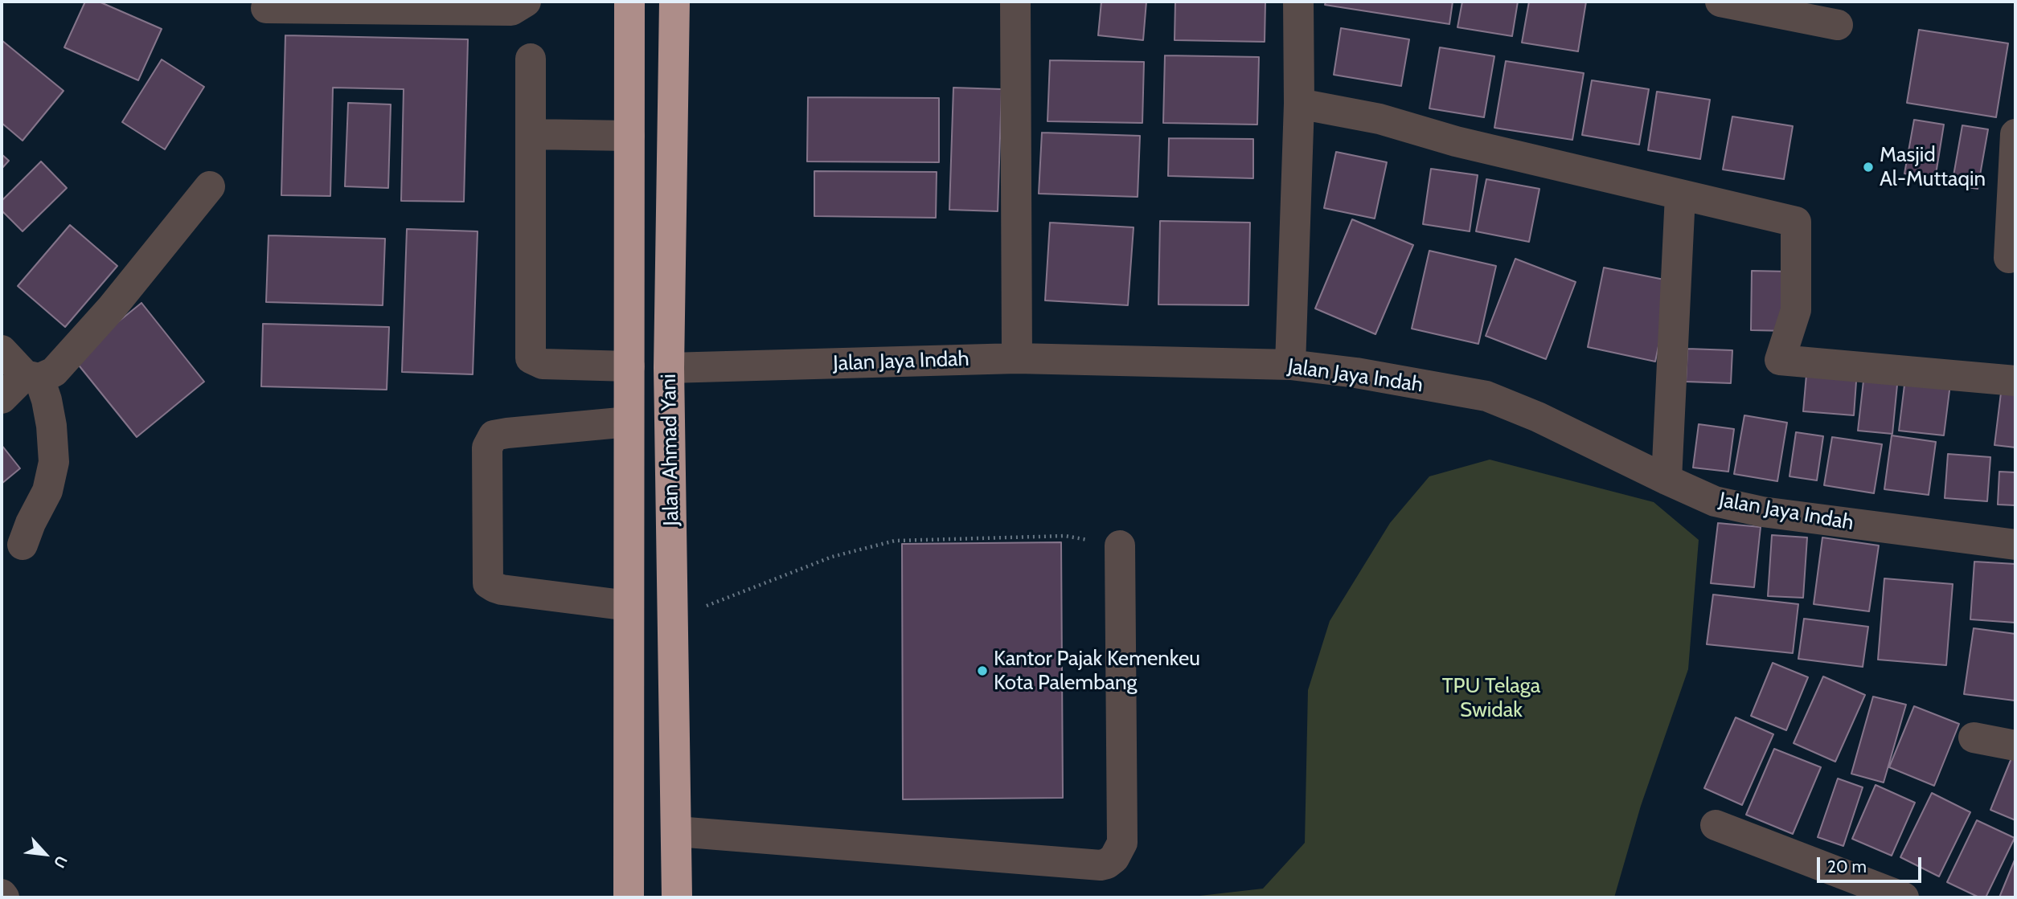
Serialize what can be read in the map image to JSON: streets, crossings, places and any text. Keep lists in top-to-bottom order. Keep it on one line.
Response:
{"streets":{"highway":["Jalan Ahmad Yani"],"street":["Jalan Jaya Indah"]},"crossings":[["Jalan Jaya Indah","Jalan Ahmad Yani"]],"parks":["TPU Telaga Swidak"],"places":["Masjid Al-Muttaqin","Kantor Pajak Kemenkeu Kota Palembang"],"scale_bar":"20 m","north":"bottom right"}
